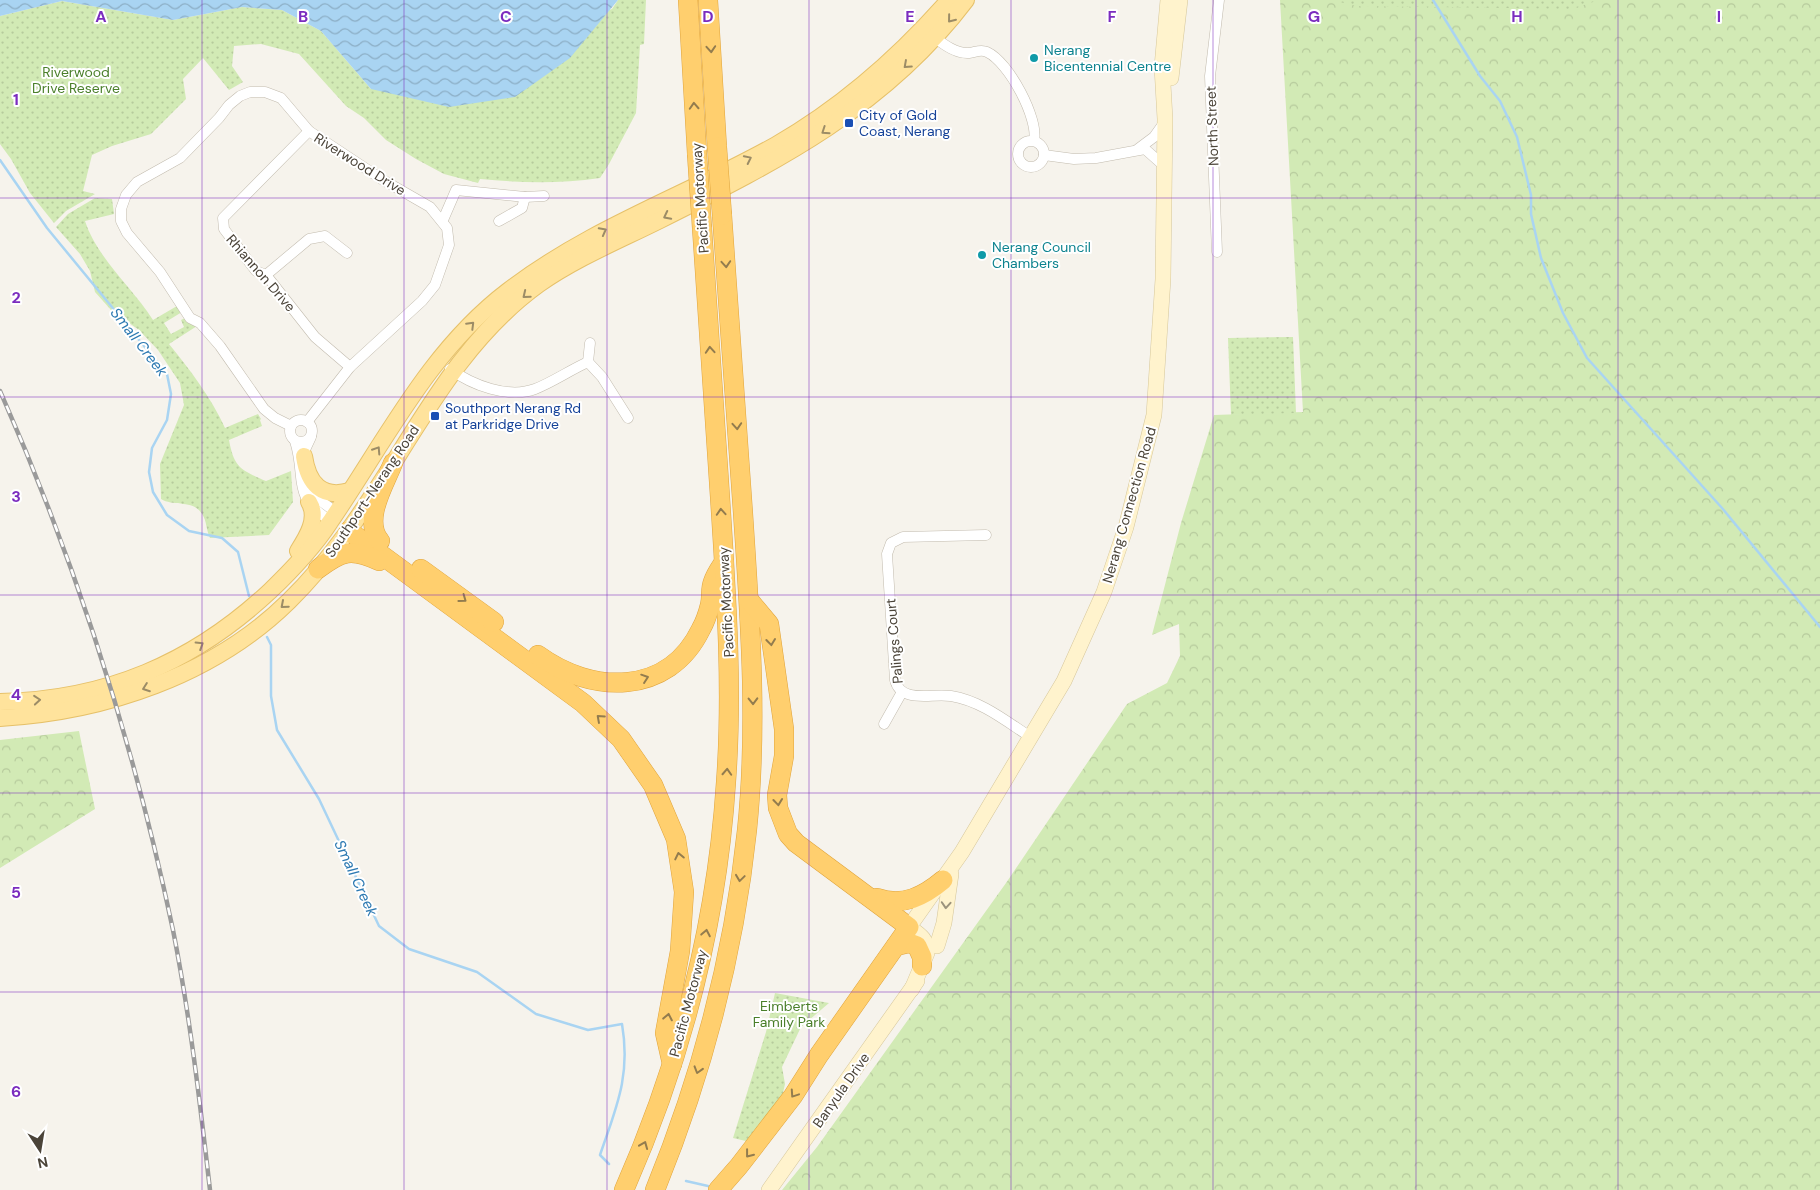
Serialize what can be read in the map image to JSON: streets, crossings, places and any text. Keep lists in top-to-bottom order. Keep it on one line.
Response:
{"streets":{"highway":["Pacific Motorway"],"main road":["Southport-Nerang Road","Nerang Connection Road","Banyula Drive"],"street":["North Street","Riverwood Drive","Rhiannon Drive","Palings Court"]},"crossings":[["Riverwood Drive","Rhiannon Drive"],["Nerang Connection Road","Palings Court"],["Nerang Connection Road","Banyula Drive"]],"water":["Small Creek"],"parks":["Riverwood Drive Reserve","Eimberts Family Park"],"places":{"other":["Nerang Bicentennial Centre","Nerang Council Chambers"],"transit":["City of Gold Coast, Nerang","Southport Nerang Rd at Parkridge Drive"]},"north":"bottom","grid":{"columns":["A","B","C","D","E","F","G","H","I"],"rows":["1","2","3","4","5","6"]}}
